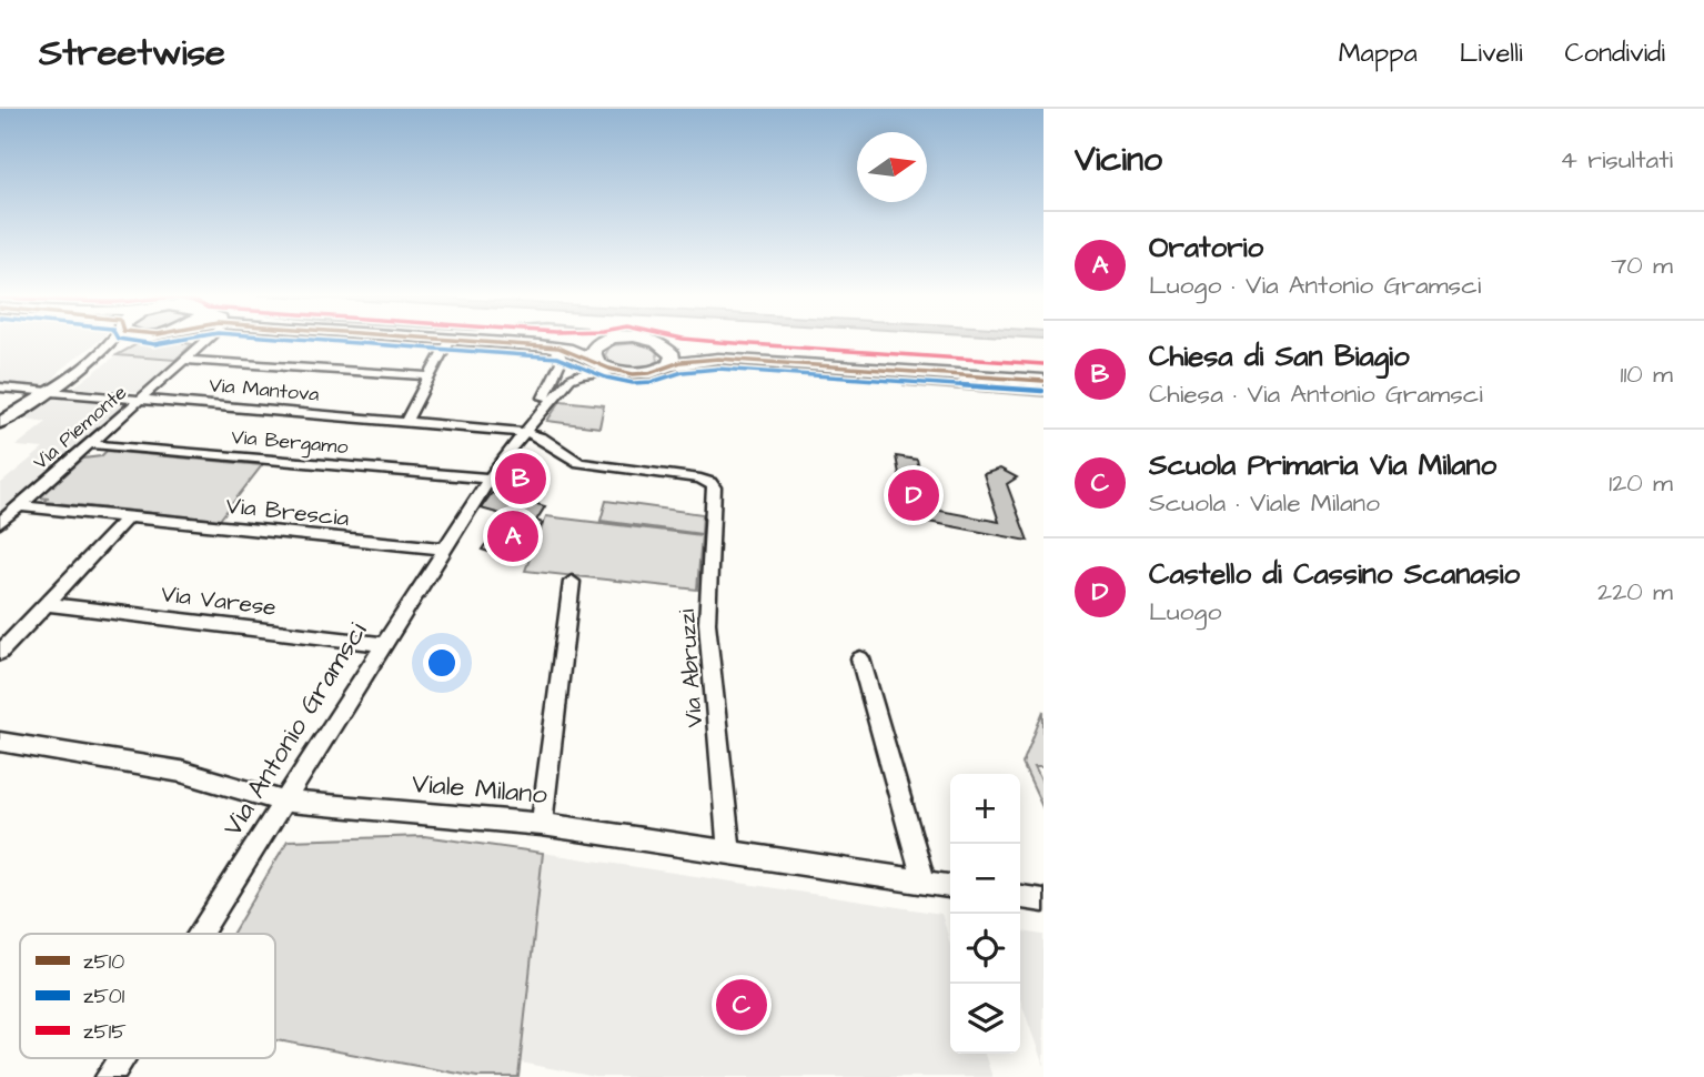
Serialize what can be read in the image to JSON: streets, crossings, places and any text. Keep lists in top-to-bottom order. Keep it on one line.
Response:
{"streets":{"street":["Via Mantova","Via Piemonte","Via Bergamo","Via Brescia","Via Varese","Via Abruzzi","Via Antonio Gramsci","Viale Milano"]},"crossings":[["Via Mantova","Via Piemonte"],["Via Mantova","Via Abruzzi"],["Via Mantova","Via Antonio Gramsci"],["Via Piemonte","Via Bergamo"],["Via Piemonte","Via Brescia"],["Via Bergamo","Via Antonio Gramsci"],["Via Brescia","Via Antonio Gramsci"],["Via Varese","Via Antonio Gramsci"],["Via Abruzzi","Via Antonio Gramsci"],["Via Abruzzi","Viale Milano"],["Via Antonio Gramsci","Viale Milano"]],"lines":["transit line z510","transit line z501","transit line z515"],"legend":["z510","z501","z515"],"north":"right","page":{"header":"Streetwise","nav":["Mappa","Livelli","Condividi"],"heading":["Vicino","4 risultati"],"list":[{"mark":"A","name":"Oratorio","note":"Luogo · Via Antonio Gramsci","value":"70 m"},{"mark":"B","name":"Chiesa di San Biagio","note":"Chiesa · Via Antonio Gramsci","value":"110 m"},{"mark":"C","name":"Scuola Primaria Via Milano","note":"Scuola · Viale Milano","value":"120 m"},{"mark":"D","name":"Castello di Cassino Scanasio","note":"Luogo","value":"220 m"}],"pins":["B","D","A","C"],"map_buttons":["+","−"]}}
